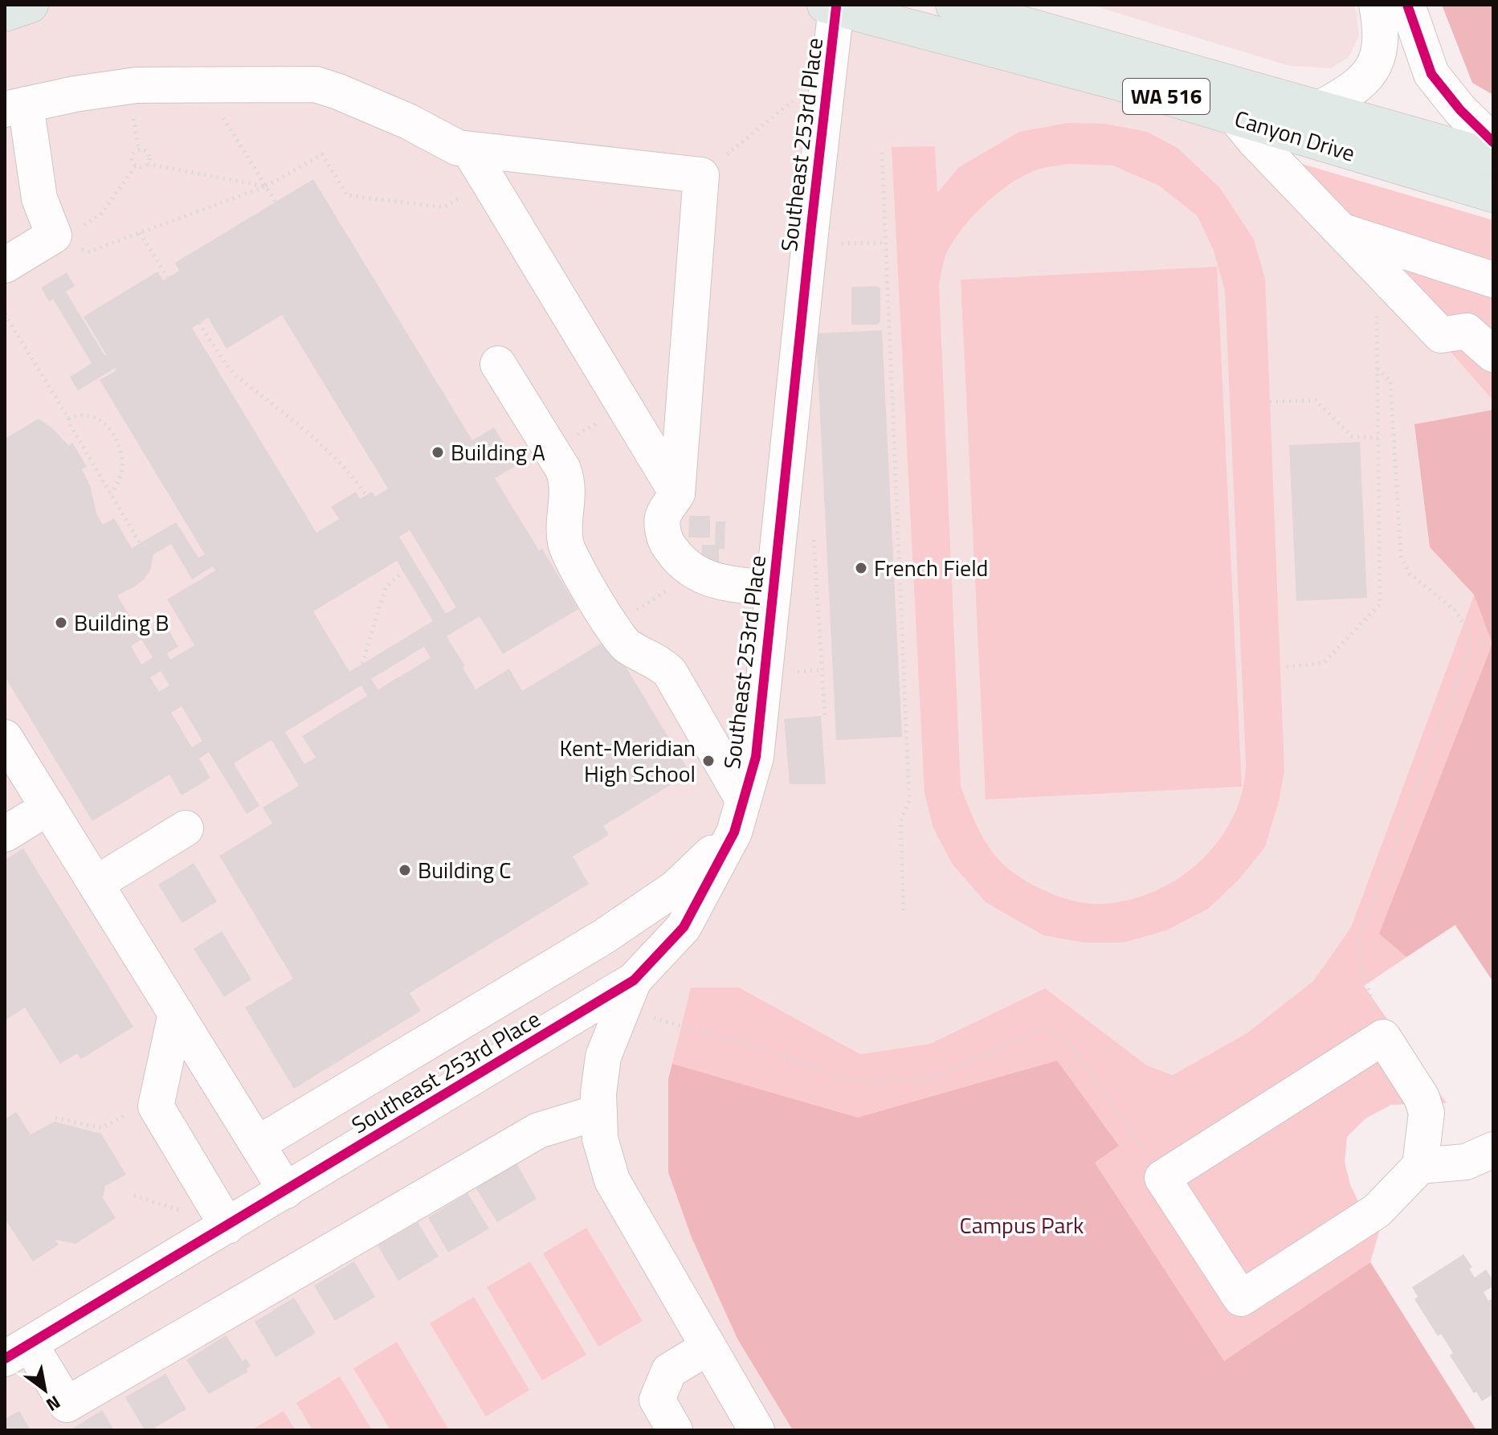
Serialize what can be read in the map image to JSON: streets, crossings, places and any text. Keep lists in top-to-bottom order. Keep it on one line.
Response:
{"streets":{"main road":["WA 516","Canyon Drive"],"street":["Southeast 253rd Place"]},"crossings":[["Canyon Drive","Southeast 253rd Place"]],"parks":["Campus Park"],"places":["Building A","French Field","Building B","Kent-Meridian High School","Building C"],"north":"bottom right"}
